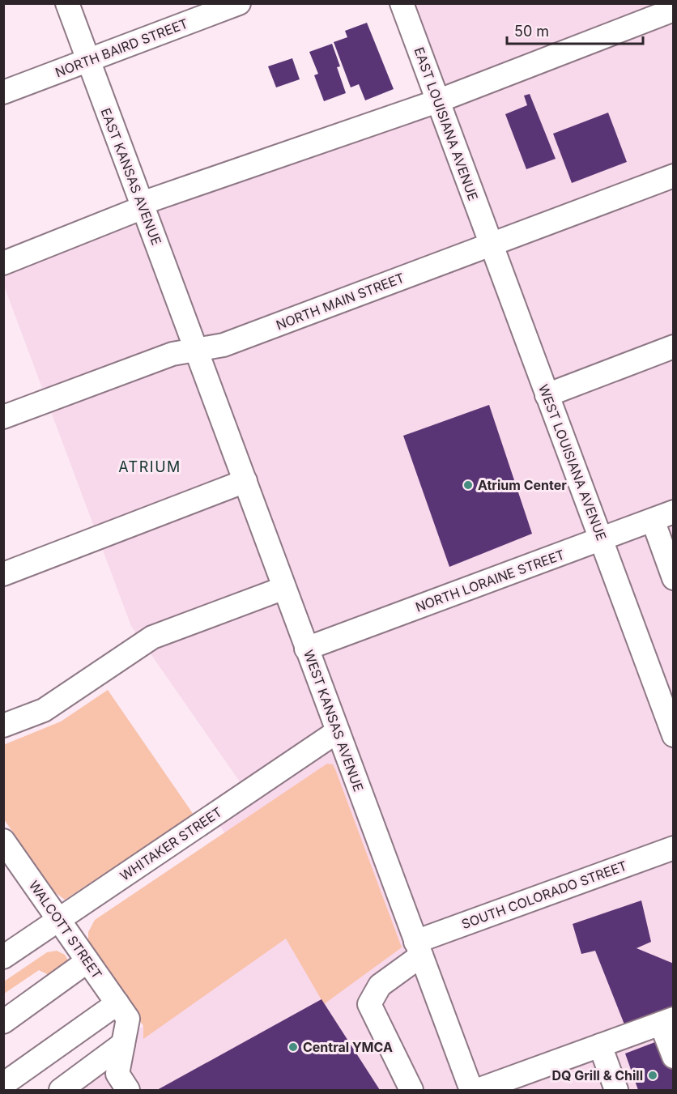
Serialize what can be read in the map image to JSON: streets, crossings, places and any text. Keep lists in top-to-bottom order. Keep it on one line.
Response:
{"streets":{"street":["NORTH BAIRD STREET","EAST LOUISIANA AVENUE","EAST KANSAS AVENUE","NORTH MAIN STREET","WEST LOUISIANA AVENUE","NORTH LORAINE STREET","WEST KANSAS AVENUE","WHITAKER STREET","SOUTH COLORADO STREET","WALCOTT STREET"]},"crossings":[["NORTH BAIRD STREET","EAST KANSAS AVENUE"],["EAST LOUISIANA AVENUE","NORTH MAIN STREET"],["EAST LOUISIANA AVENUE","WEST LOUISIANA AVENUE"],["EAST KANSAS AVENUE","NORTH MAIN STREET"],["EAST KANSAS AVENUE","WEST KANSAS AVENUE"],["NORTH MAIN STREET","WEST LOUISIANA AVENUE"],["NORTH MAIN STREET","WEST KANSAS AVENUE"],["WEST LOUISIANA AVENUE","NORTH LORAINE STREET"],["NORTH LORAINE STREET","WEST KANSAS AVENUE"],["WEST KANSAS AVENUE","WHITAKER STREET"],["WEST KANSAS AVENUE","SOUTH COLORADO STREET"],["WHITAKER STREET","WALCOTT STREET"]],"districts":["ATRIUM"],"places":["Atrium Center","Central YMCA","DQ Grill & Chill"],"scale_bar":"50 m"}
